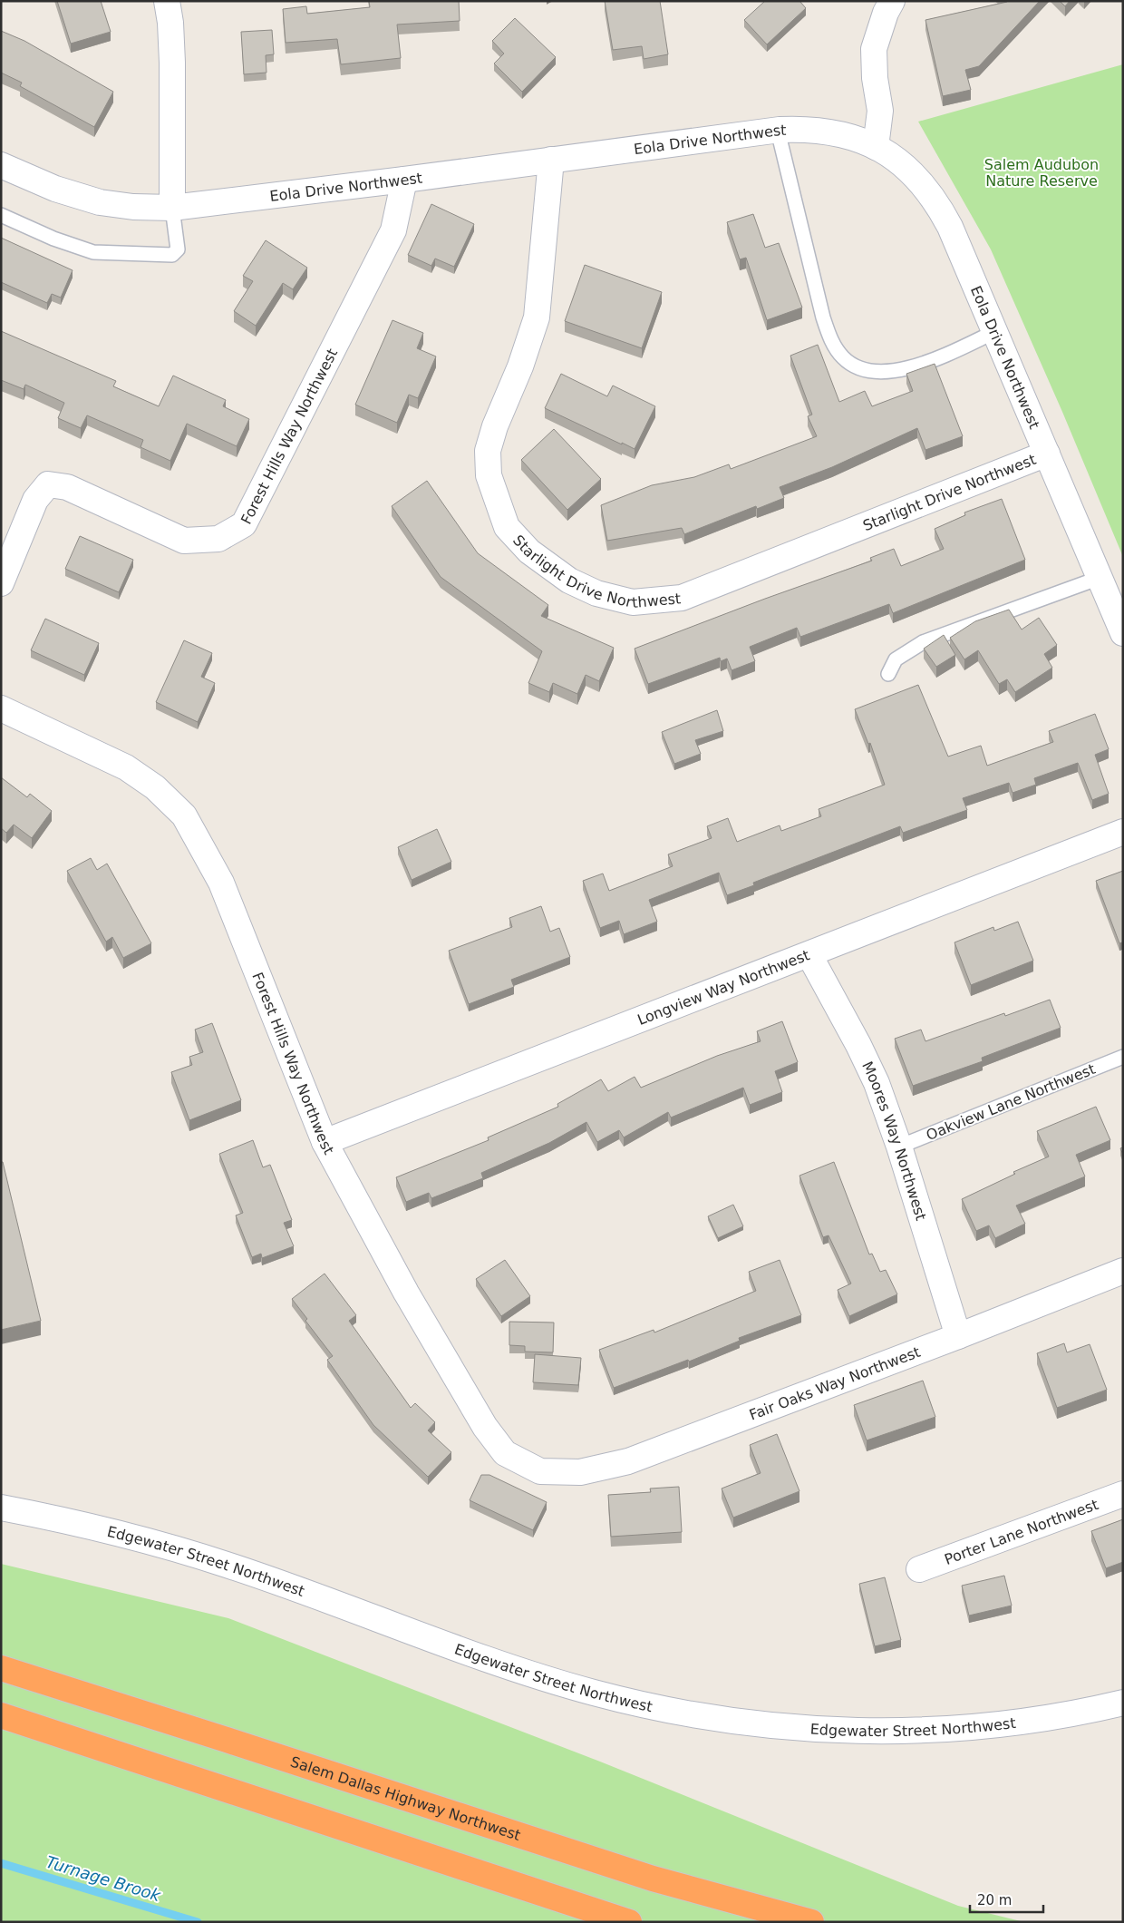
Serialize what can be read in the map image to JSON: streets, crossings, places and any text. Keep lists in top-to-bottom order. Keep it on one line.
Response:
{"streets":{"highway":["Salem Dallas Highway Northwest"],"street":["Eola Drive Northwest","Forest Hills Way Northwest","Starlight Drive Northwest","Longview Way Northwest","Moores Way Northwest","Fair Oaks Way Northwest","Porter Lane Northwest","Edgewater Street Northwest"],"lane":["Oakview Lane Northwest"]},"crossings":[["Eola Drive Northwest","Forest Hills Way Northwest"],["Eola Drive Northwest","Starlight Drive Northwest"],["Forest Hills Way Northwest","Longview Way Northwest"],["Forest Hills Way Northwest","Fair Oaks Way Northwest"],["Longview Way Northwest","Moores Way Northwest"],["Oakview Lane Northwest","Moores Way Northwest"],["Moores Way Northwest","Fair Oaks Way Northwest"]],"water":["Turnage Brook"],"parks":["Salem Audubon Nature Reserve"],"scale_bar":"20 m"}
